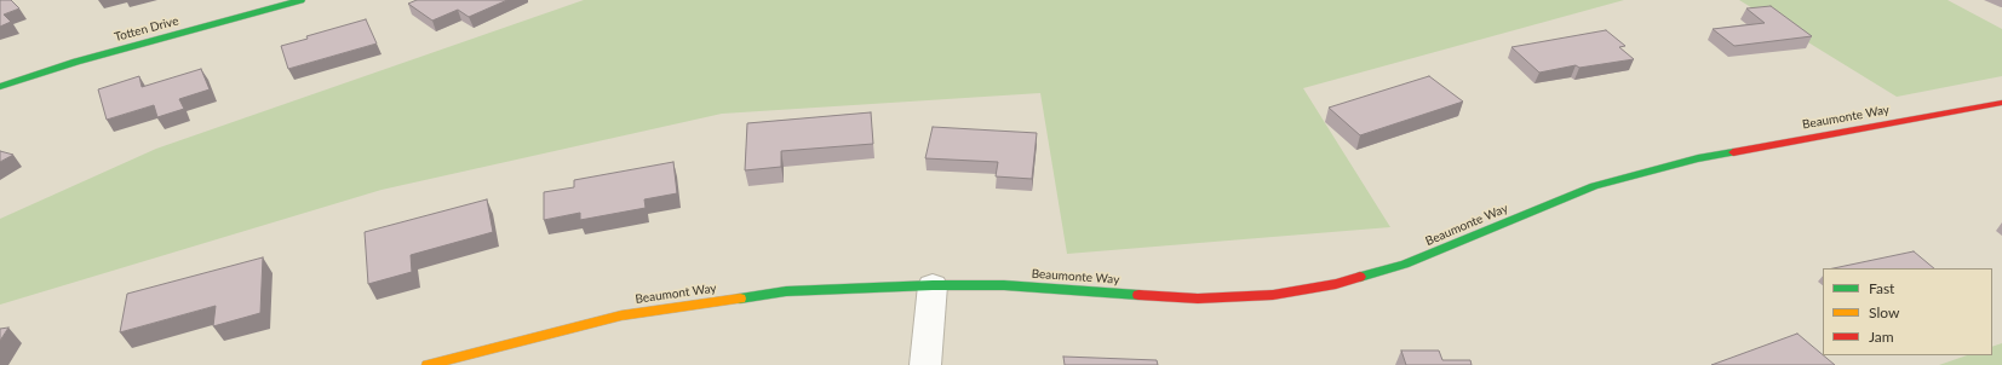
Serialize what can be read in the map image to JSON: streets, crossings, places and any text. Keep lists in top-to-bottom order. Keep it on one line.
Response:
{"streets":{"street":["Totten Drive","Beaumonte Way","Beaumont Way"]},"crossings":[["Beaumonte Way","Beaumont Way"]],"legend":["Fast","Slow","Jam"]}
